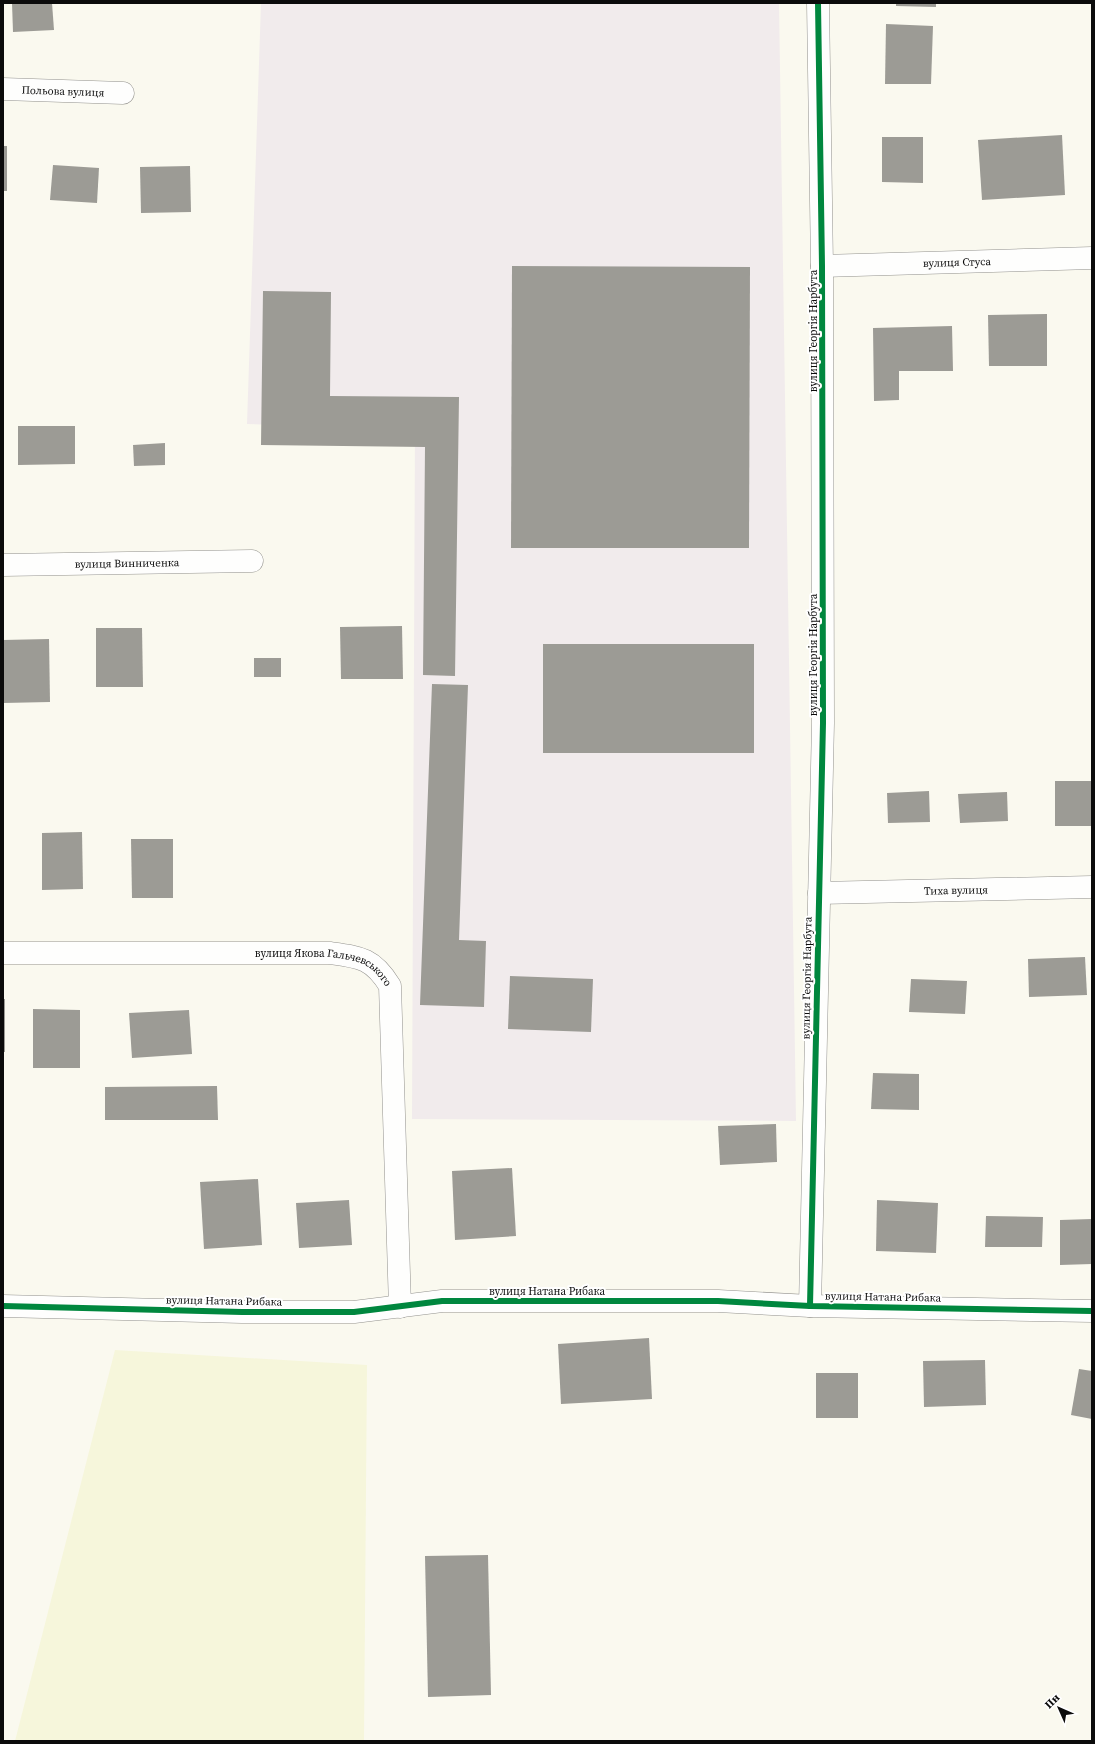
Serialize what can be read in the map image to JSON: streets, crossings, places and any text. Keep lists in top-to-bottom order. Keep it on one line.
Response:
{"streets":{"street":["Польова вулиця","вулиця Стуса","вулиця Георгія Нарбута","вулиця Винниченка","Тиха вулиця","вулиця Якова Гальчевського","вулиця Натана Рибака"]},"crossings":[["вулиця Стуса","вулиця Георгія Нарбута"],["вулиця Георгія Нарбута","Тиха вулиця"],["вулиця Георгія Нарбута","вулиця Натана Рибака"],["вулиця Якова Гальчевського","вулиця Натана Рибака"]],"north":"top left"}
